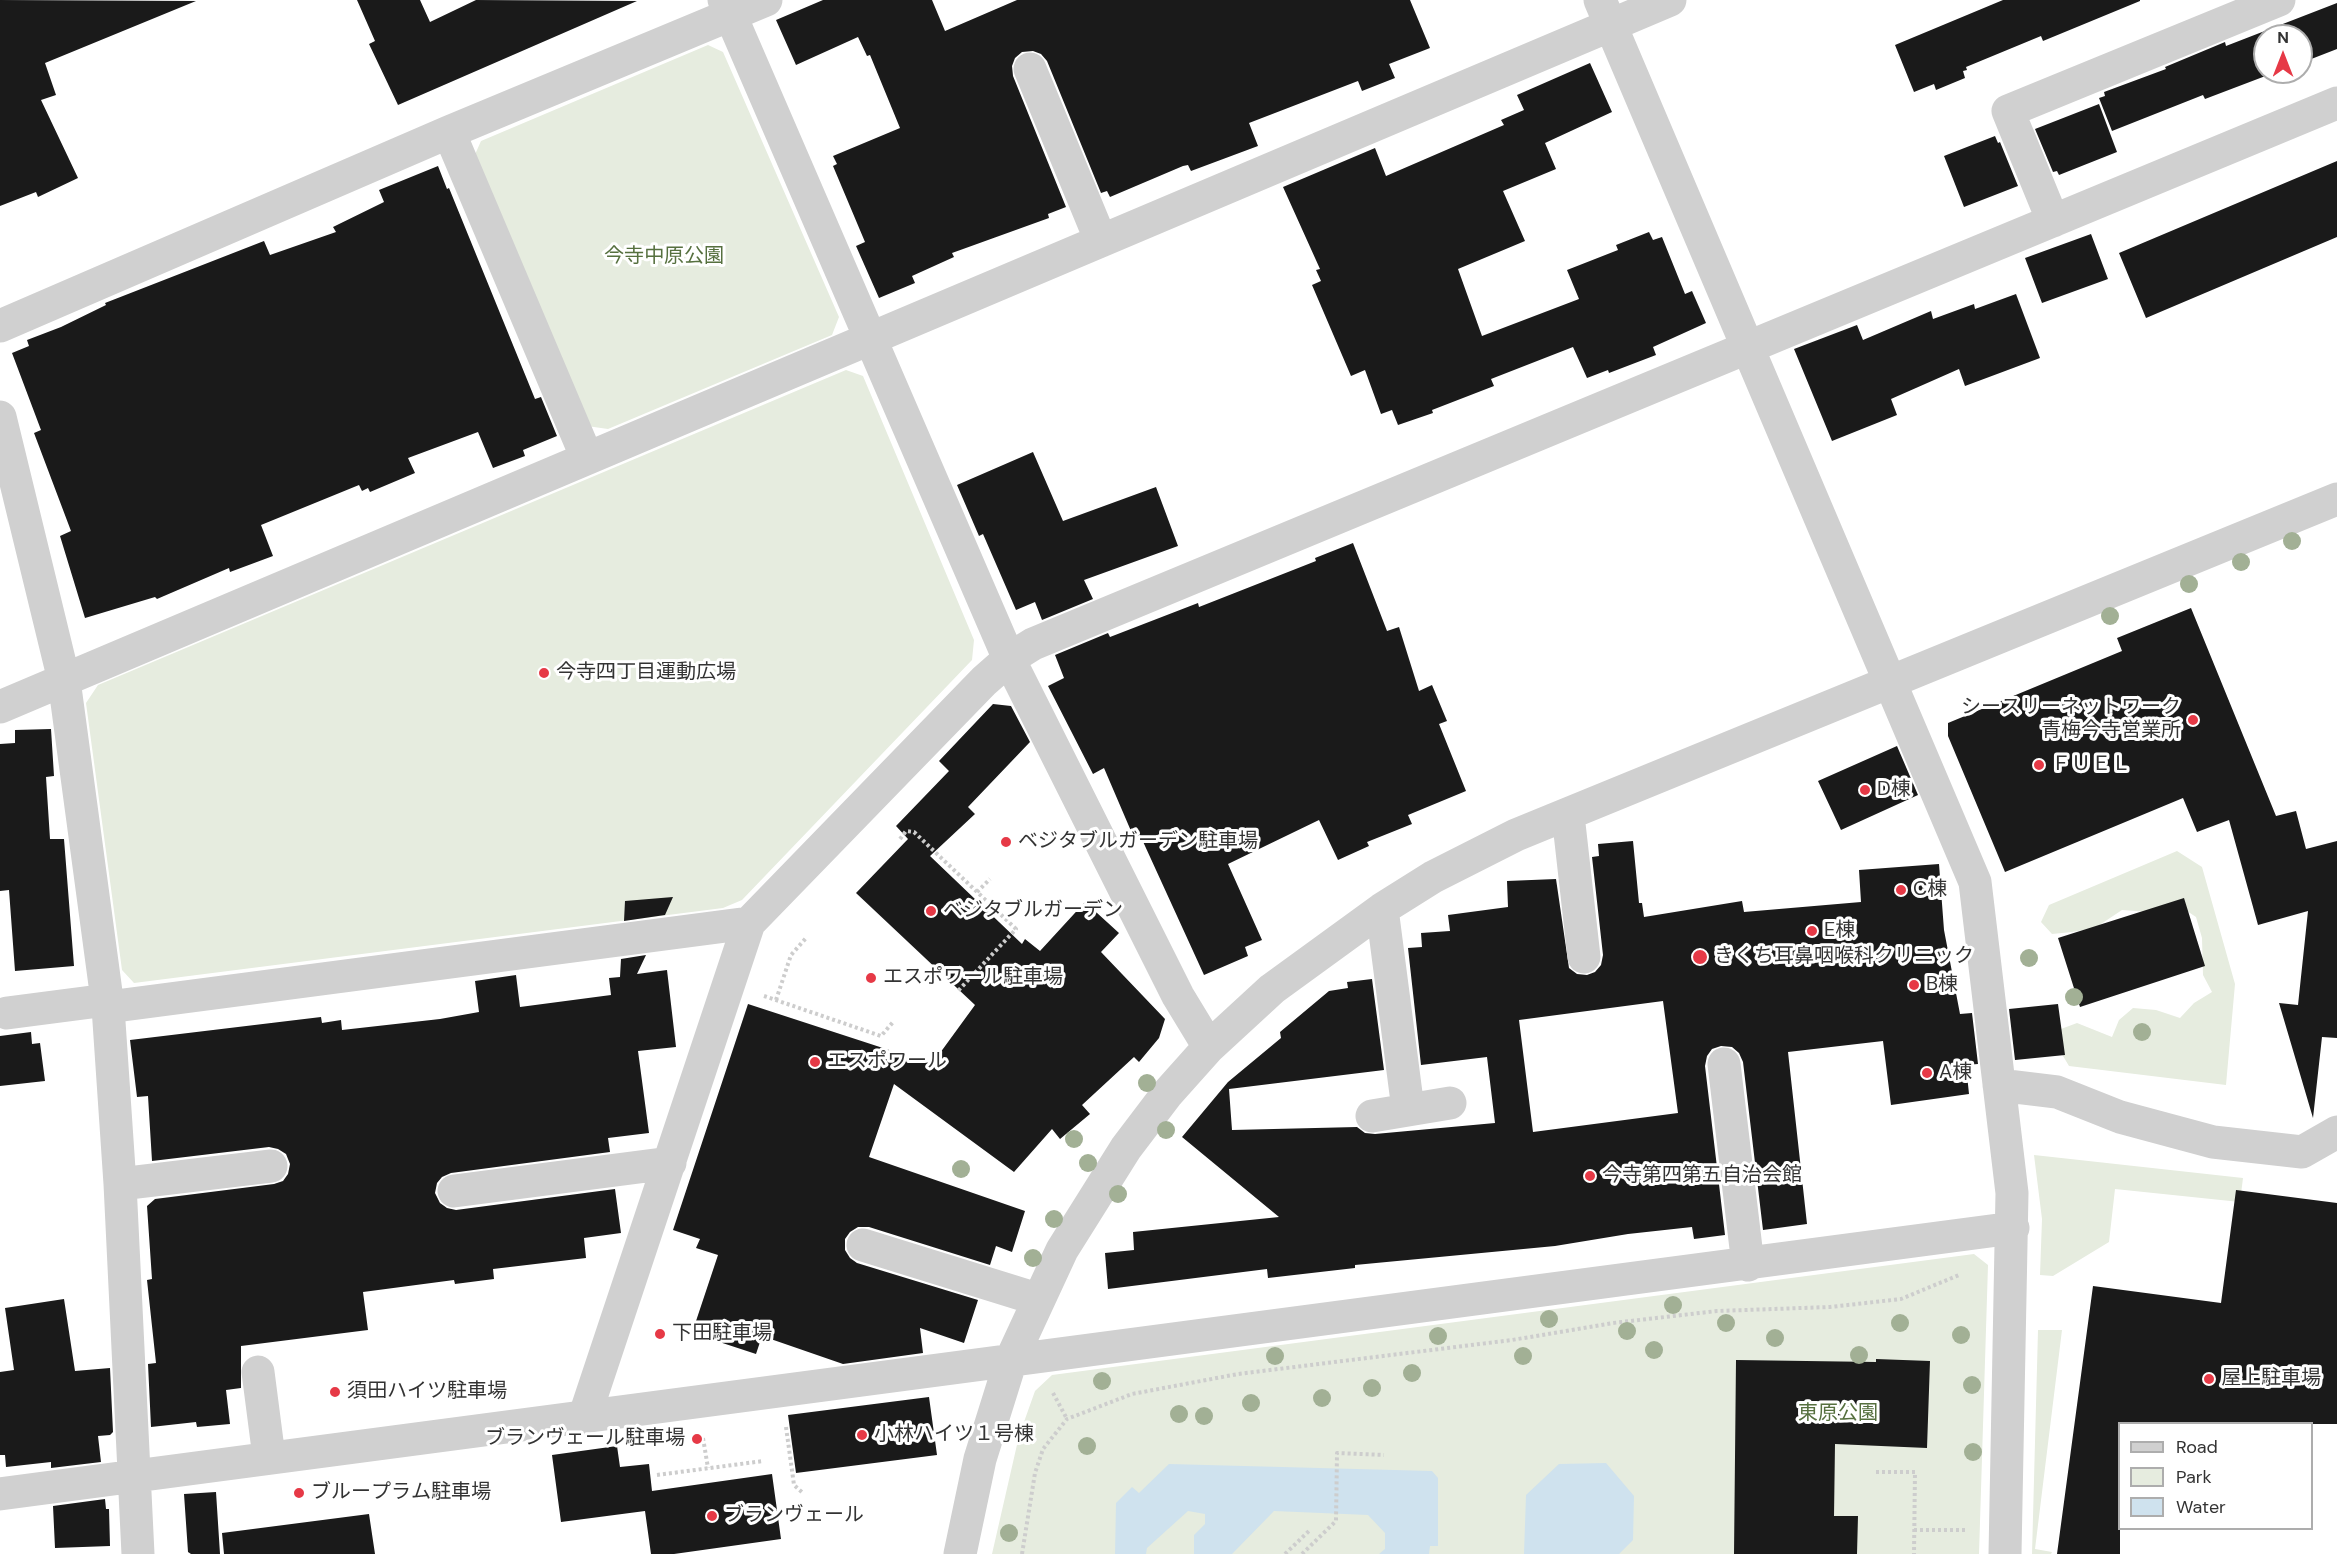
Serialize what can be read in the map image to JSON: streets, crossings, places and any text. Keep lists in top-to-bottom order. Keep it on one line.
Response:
{"parks":["今寺中原公園","東原公園"],"places":["今寺四丁目運動広場","シースリーネットワーク 青梅今寺営業所","ＦＵＥＬ","D棟","ベジタブルガーデン駐車場","C棟","ベジタブルガーデン","E棟","きくち耳鼻咽喉科クリニック","エスポワール駐車場","B棟","エスポワール","A棟","今寺第四第五自治会館","下田駐車場","屋上駐車場","須田ハイツ駐車場","小林ハイツ１号棟","ブランヴェール駐車場","ブループラム駐車場","ブランヴェール"],"legend":["Road","Park","Water"],"north":"top"}
